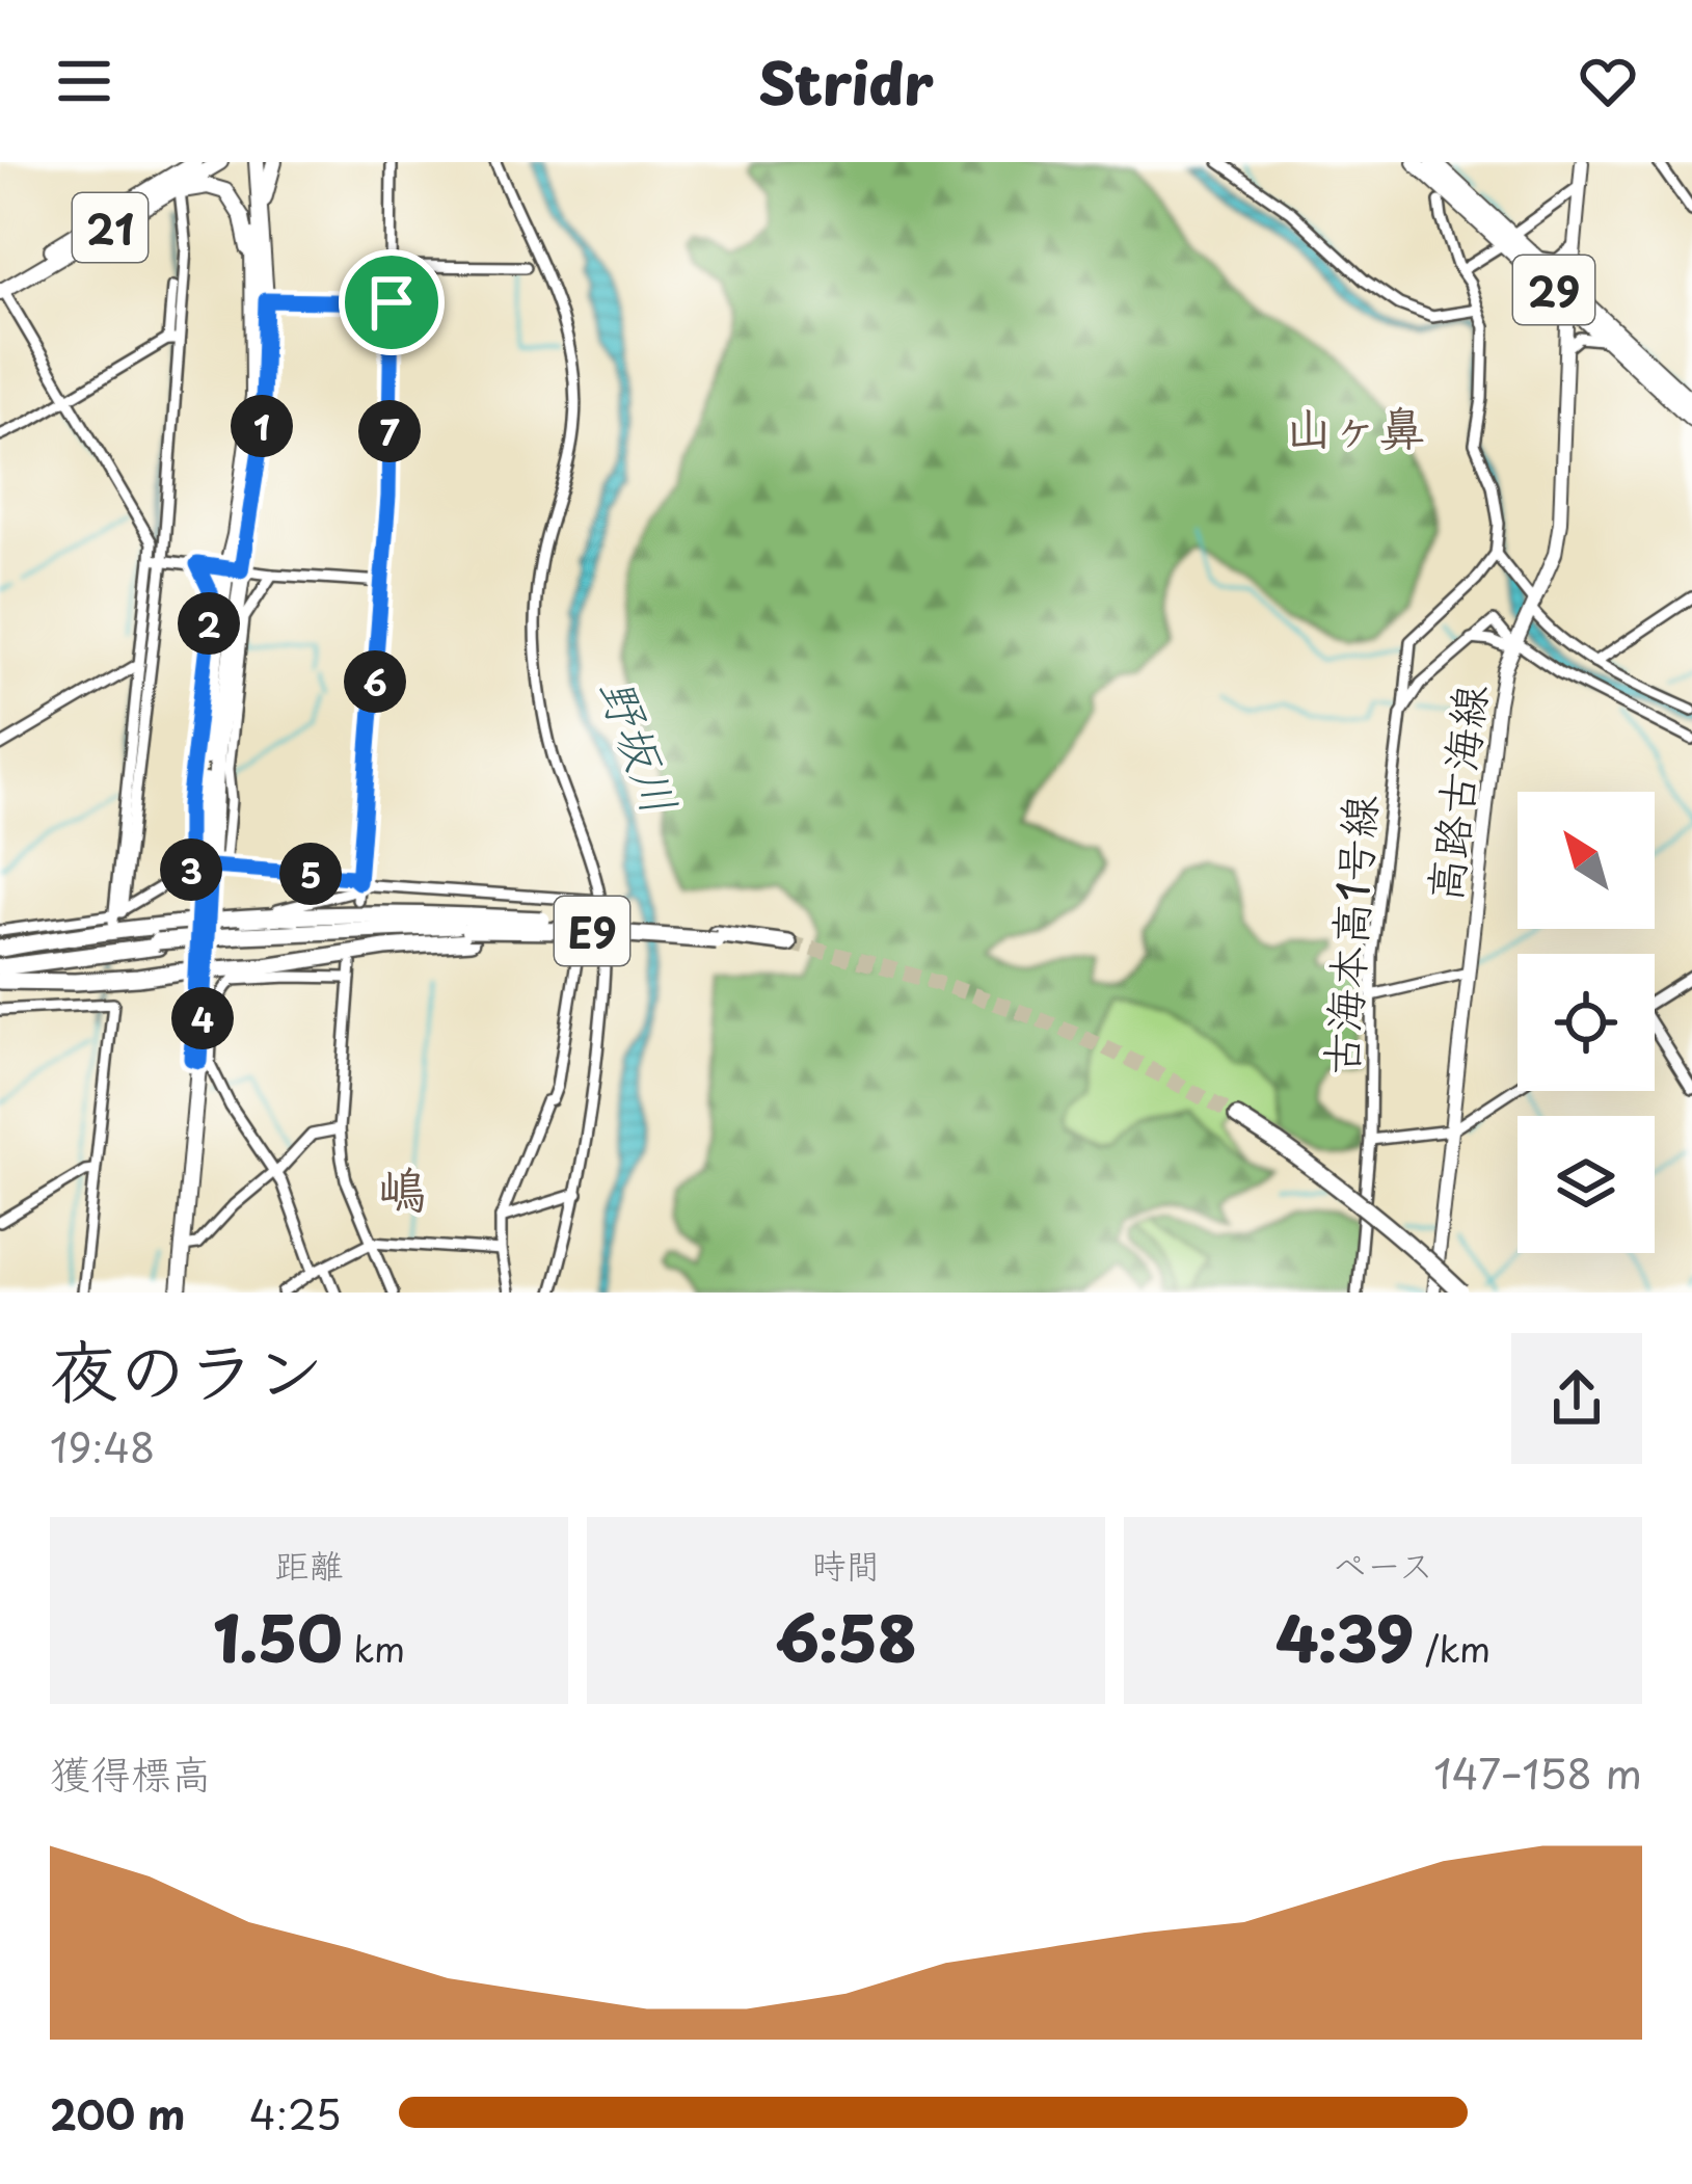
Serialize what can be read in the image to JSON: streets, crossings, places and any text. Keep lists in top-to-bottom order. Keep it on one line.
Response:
{"streets":{"highway":["E9"],"main road":["21","29","高路古海線"],"street":["古海本高1号線"]},"crossings":[["29","高路古海線"]],"districts":["山ヶ鼻","嶋"],"water":["野坂川"],"north":"top left","page":{"header":"Stridr","pins":["1","7","2","6","3","5","4"],"heading":["夜のラン","19:48"],"stats":[["距離","1.50 km"],["時間","6:58"],["ペース","4:39 /km"]],"chart":["獲得標高","147–158 m"],"list":[{"name":"200 m","note":"4:25"}]}}
